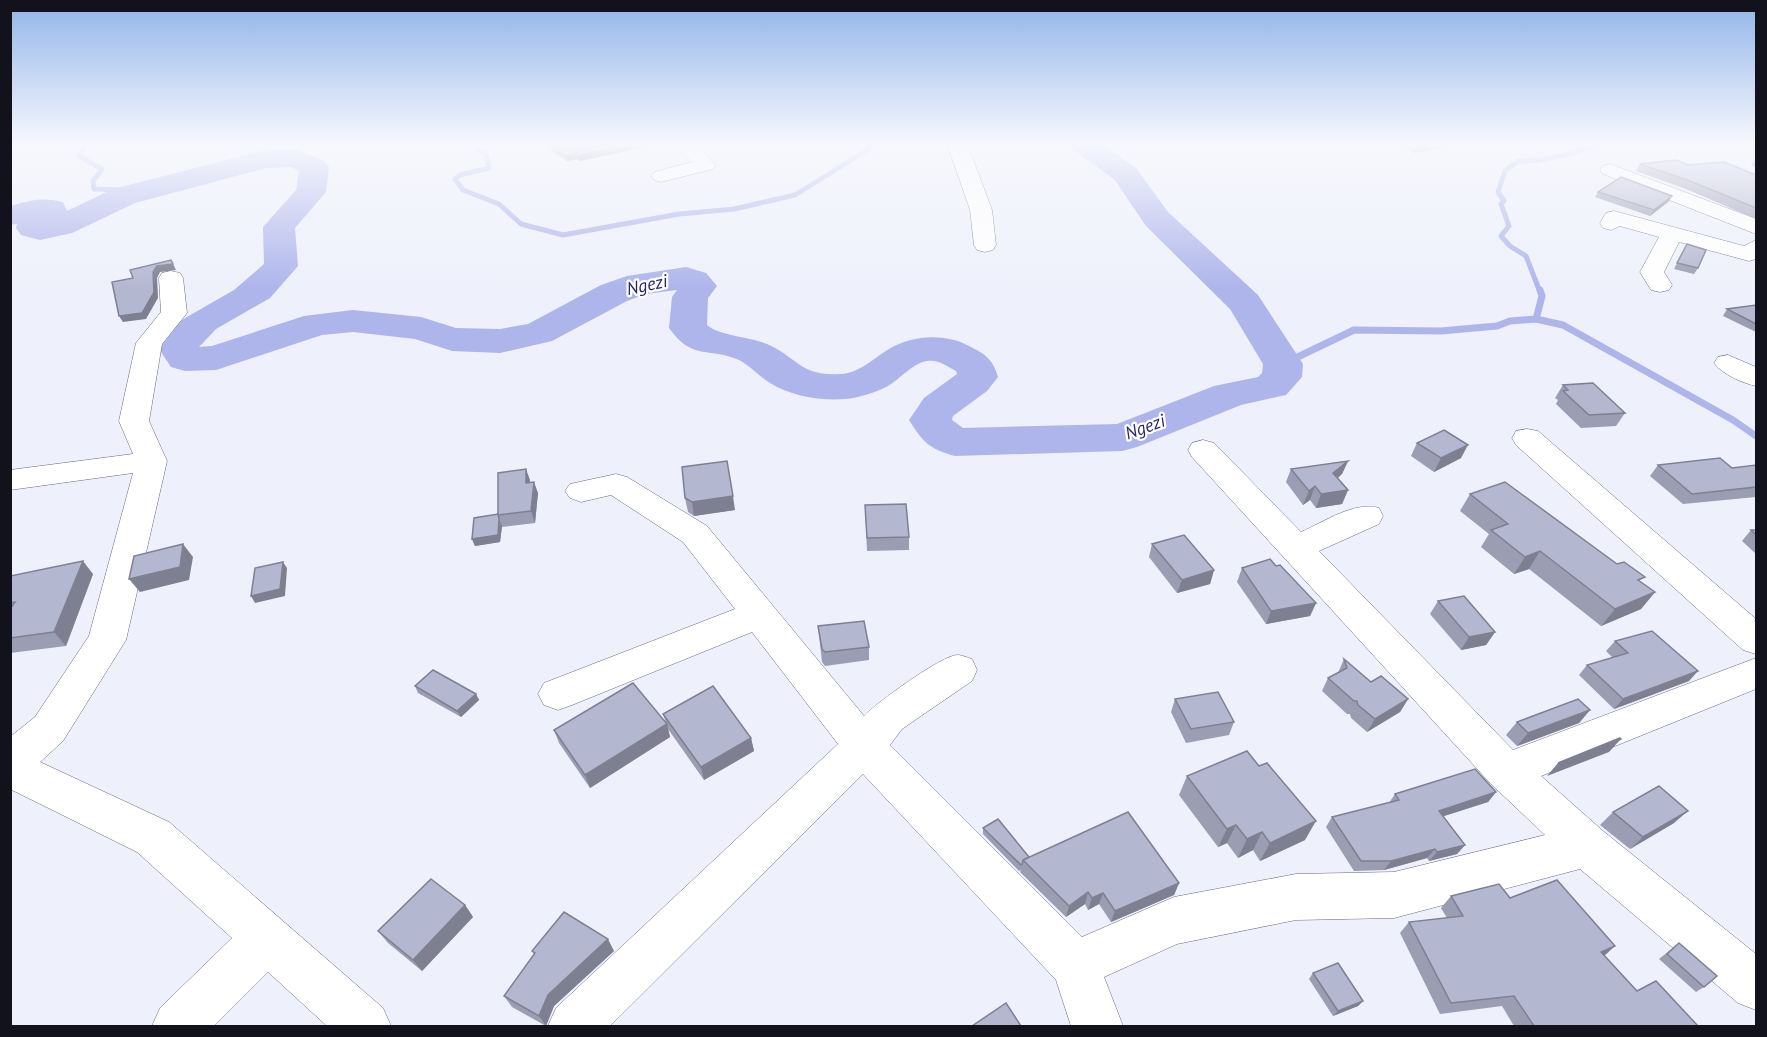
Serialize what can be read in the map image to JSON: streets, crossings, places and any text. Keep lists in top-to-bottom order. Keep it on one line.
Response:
{"water":["Ngezi"]}
